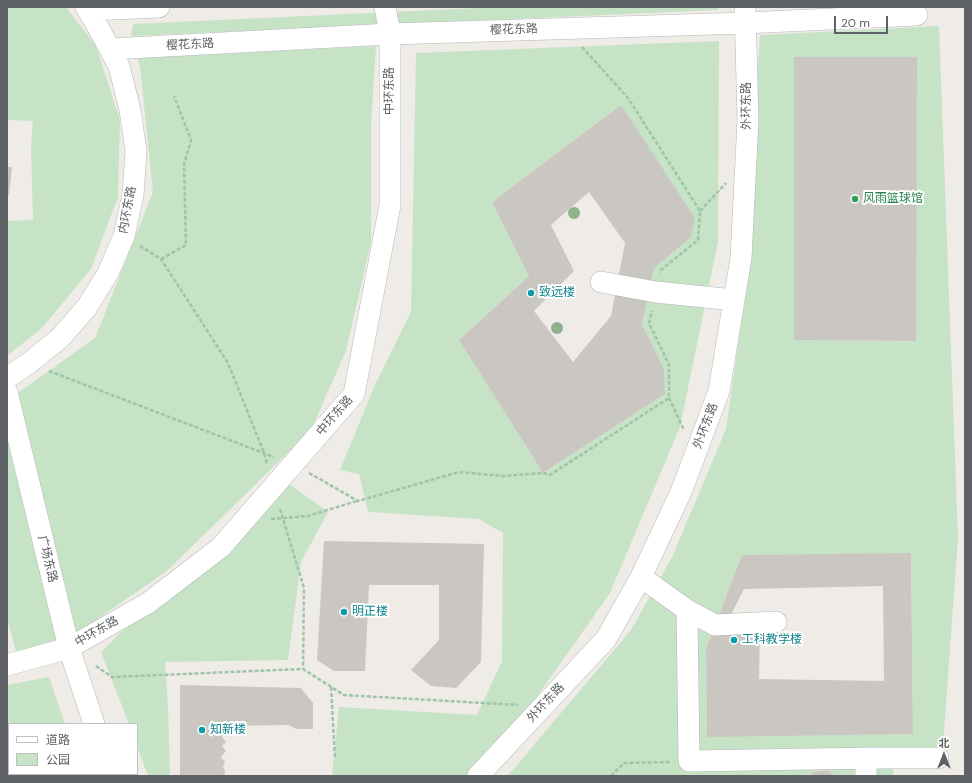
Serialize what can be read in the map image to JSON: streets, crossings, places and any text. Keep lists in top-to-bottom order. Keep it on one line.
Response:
{"streets":{"street":["樱花东路","中环东路","外环东路","内环东路","广场东路"]},"crossings":[["樱花东路","中环东路"],["樱花东路","外环东路"],["樱花东路","内环东路"],["中环东路","广场东路"]],"places":["风雨篮球馆","致远楼","明正楼","工科教学楼","知新楼"],"legend":["道路","公园"],"scale_bar":"20 m","north":"top"}
